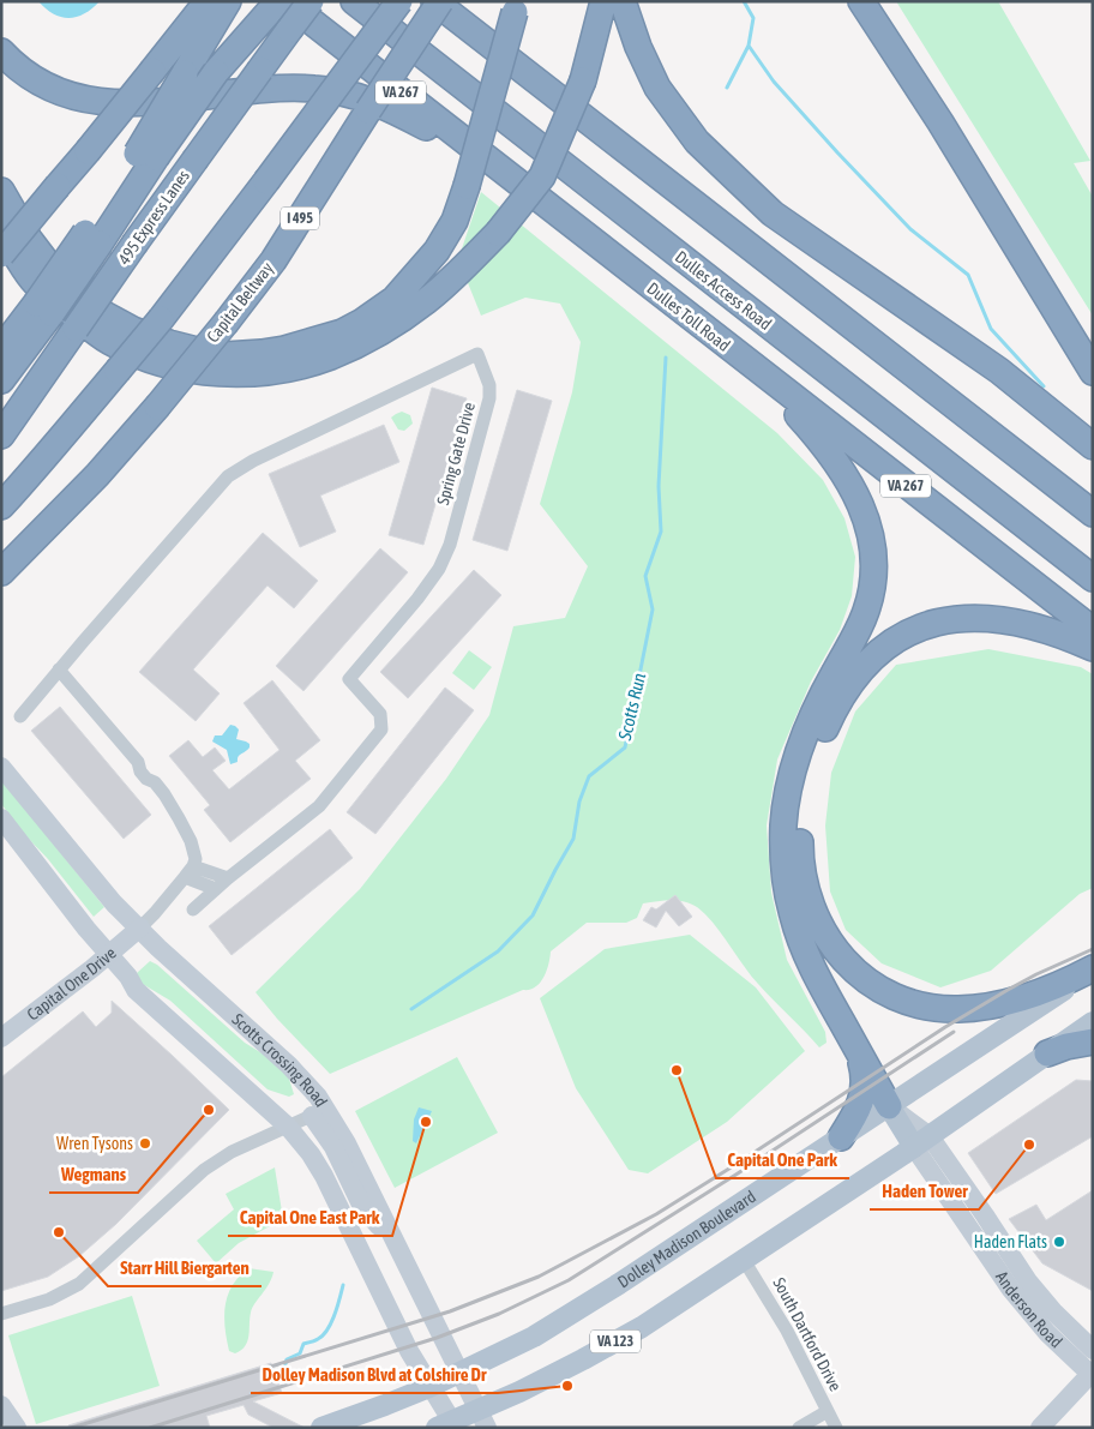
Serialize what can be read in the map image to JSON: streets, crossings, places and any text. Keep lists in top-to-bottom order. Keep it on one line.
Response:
{"streets":{"highway":["VA 267","495 Express Lanes","I 495","Dulles Access Road","Capital Beltway","Dulles Toll Road"],"main road":["Capital One Drive","Scotts Crossing Road","Dolley Madison Boulevard","Anderson Road","VA 123"],"street":["Spring Gate Drive","South Dartford Drive"]},"crossings":[["Capital One Drive","Scotts Crossing Road"],["Scotts Crossing Road","Dolley Madison Boulevard"],["Scotts Crossing Road","VA 123"],["Anderson Road","VA 123"],["South Dartford Drive","VA 123"]],"water":["Scotts Run"],"places":["Capital One Park","Wegmans","Capital One East Park","Wren Tysons","Haden Tower","Starr Hill Biergarten","Haden Flats","Dolley Madison Blvd at Colshire Dr"]}
